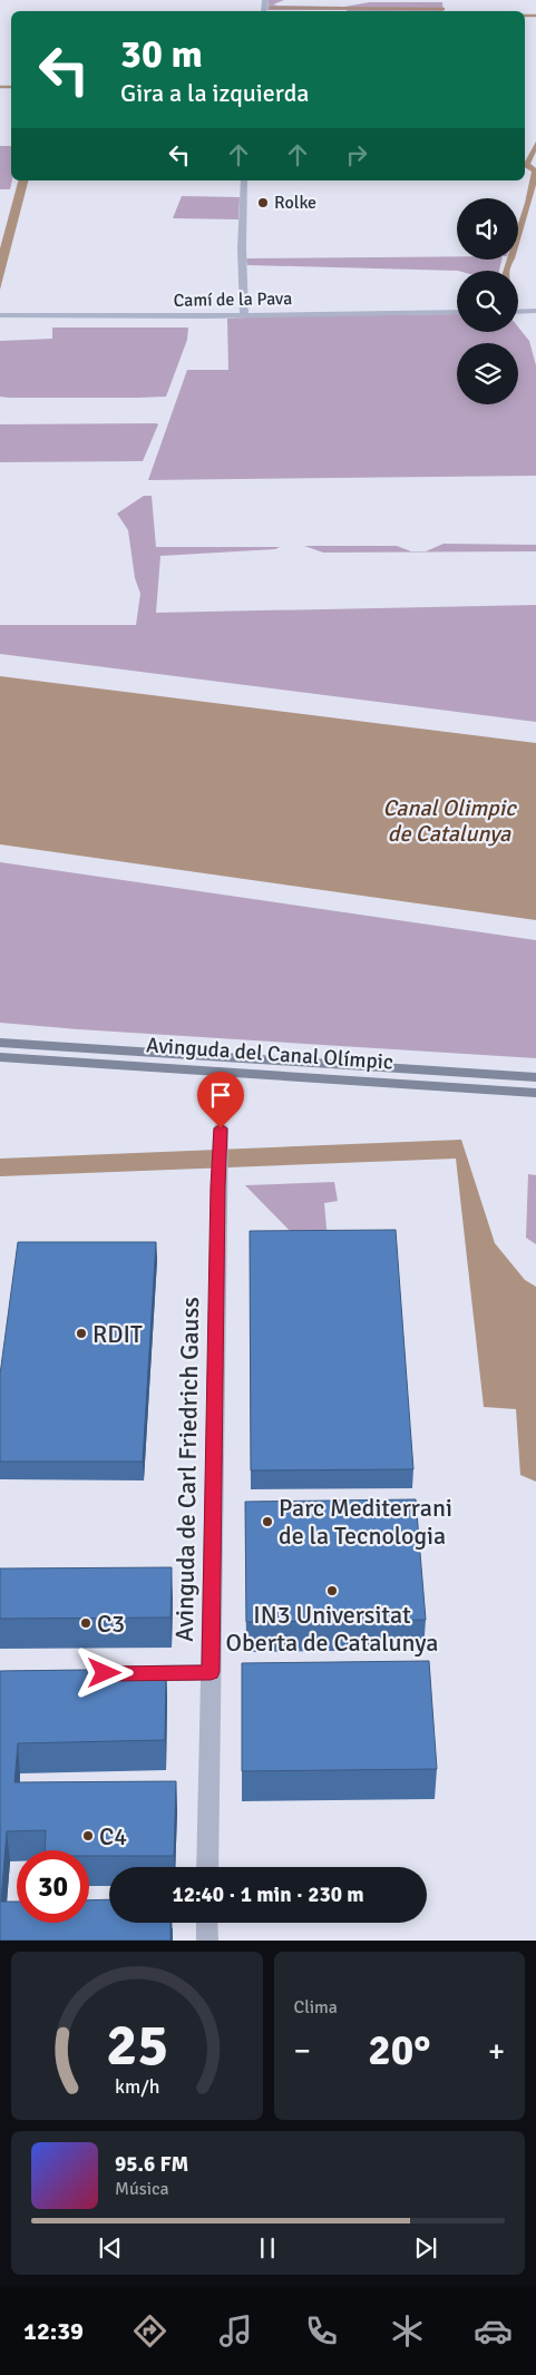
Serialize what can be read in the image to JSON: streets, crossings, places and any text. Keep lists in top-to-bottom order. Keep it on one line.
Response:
{"streets":{"street":["Camí de la Pava","Avinguda del Canal Olímpic","Avinguda de Carl Friedrich Gauss"]},"water":["Canal Olimpic de Catalunya"],"places":["Rolke","RDIT","Parc Mediterrani de la Tecnologia","IN3 Universitat Oberta de Catalunya","C3","C4"],"page":{"turn":["30 m","Gira a la izquierda"],"limit":"30","trip":"12:40 · 1 min · 230 m","tile":"Clima","heat":["−","20°","+"],"song":["95.6 FM","Música"],"tabs":"12:39","gauge":["25","km/h"]}}
